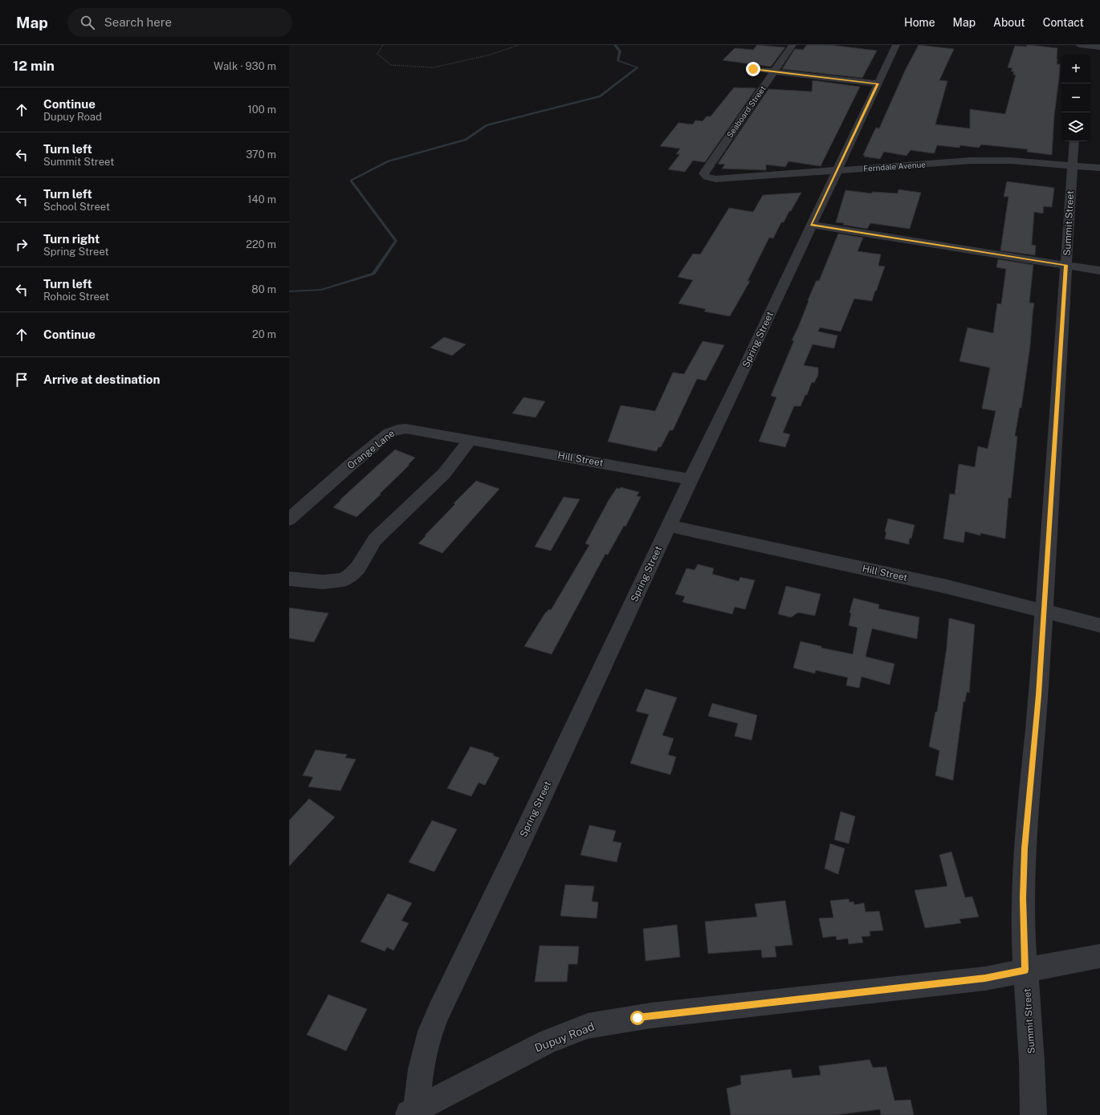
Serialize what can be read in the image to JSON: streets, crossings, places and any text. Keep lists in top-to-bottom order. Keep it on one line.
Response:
{"streets":{"street":["Seaboard Street","Ferndale Avenue","Summit Street","Spring Street","Orange Lane","Hill Street","Dupuy Road"]},"crossings":[["Seaboard Street","Ferndale Avenue"],["Ferndale Avenue","Summit Street"],["Ferndale Avenue","Spring Street"],["Summit Street","Hill Street"],["Summit Street","Dupuy Road"],["Spring Street","Hill Street"],["Spring Street","Dupuy Road"],["Orange Lane","Hill Street"]],"page":{"header":"Map","search":"Search here","nav":["Home","Map","About","Contact"],"heading":["12 min","Walk · 930 m"],"map_buttons":["+","−"],"list":[["Continue","Dupuy Road","100 m"],["Turn left","Summit Street","370 m"],["Turn left","School Street","140 m"],["Turn right","Spring Street","220 m"],["Turn left","Rohoic Street","80 m"],["Continue","20 m"],"Arrive at destination"]}}
